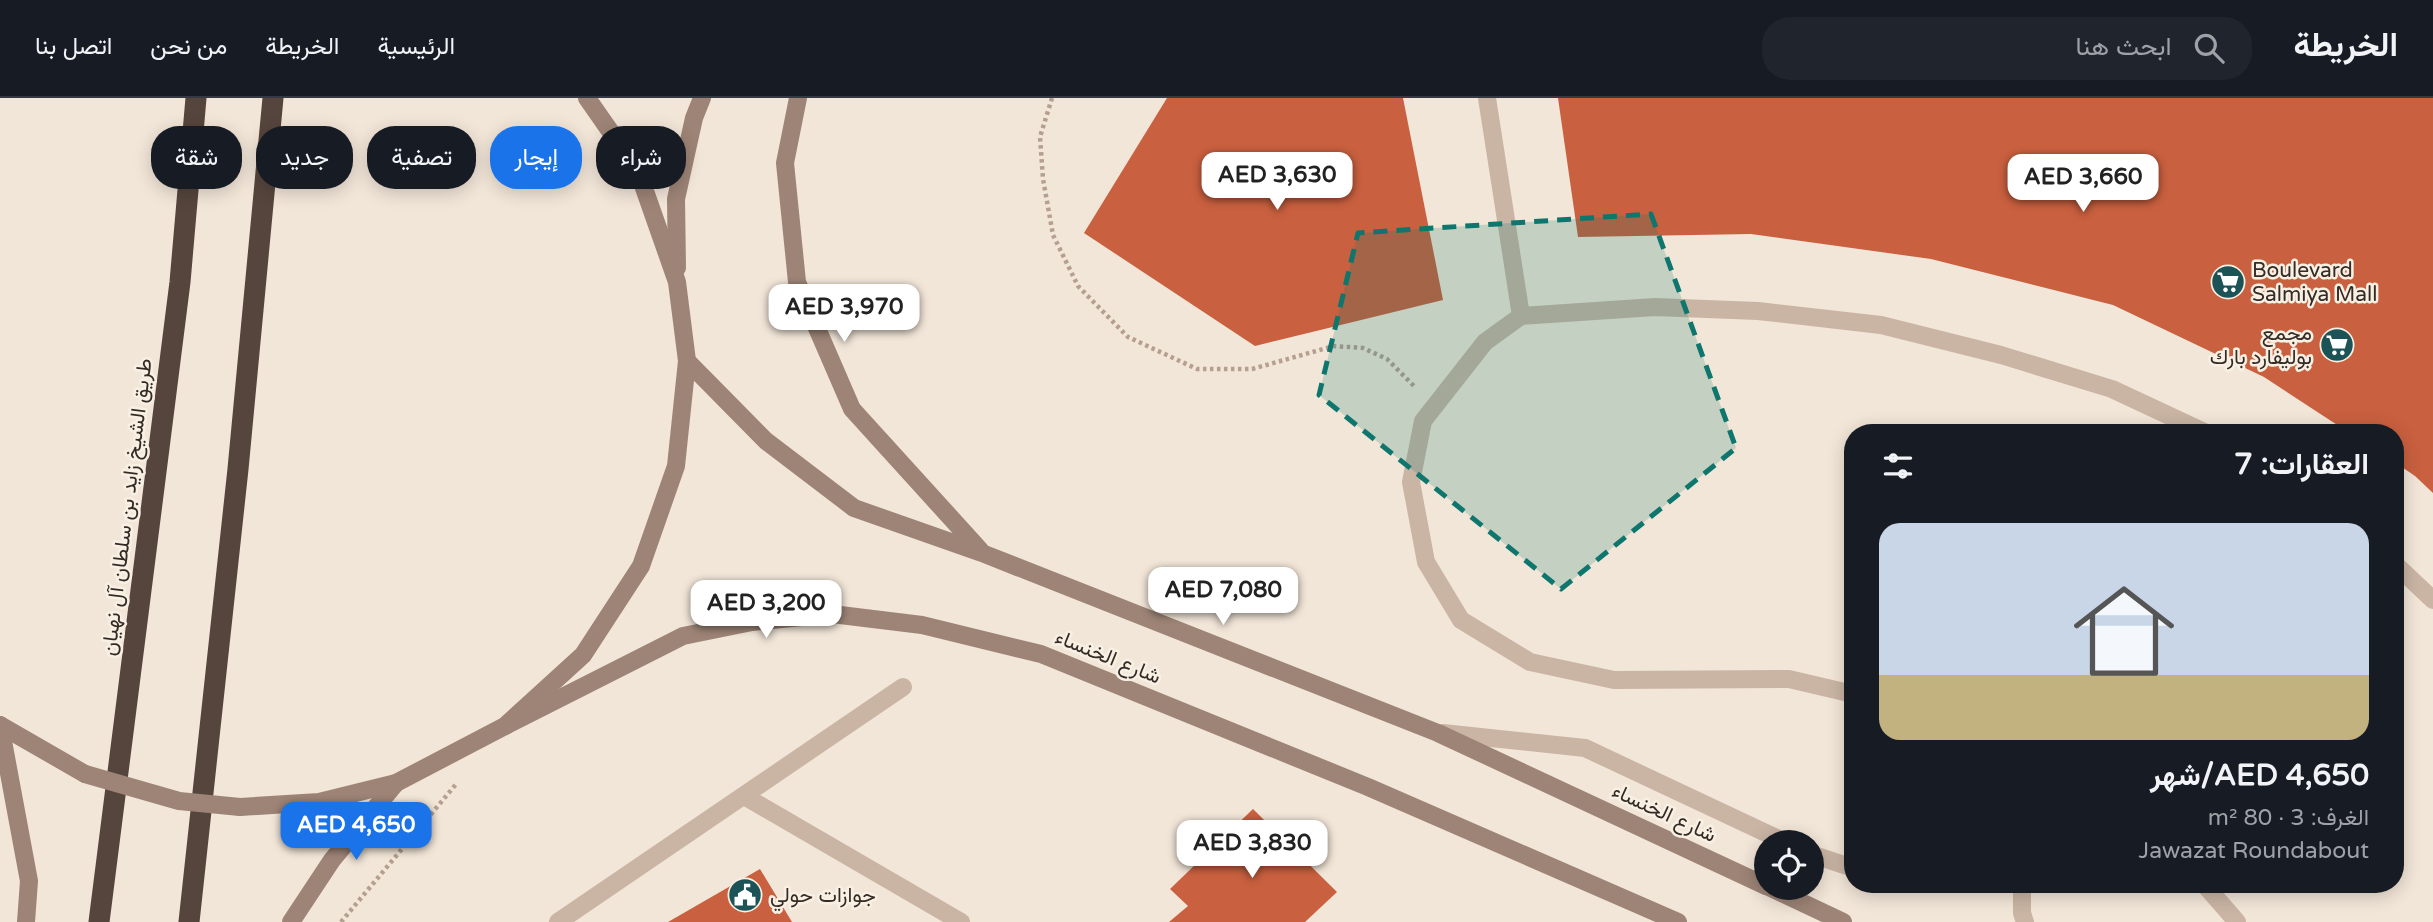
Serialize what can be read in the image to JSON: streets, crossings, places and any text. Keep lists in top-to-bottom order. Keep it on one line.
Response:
{"streets":{"highway":["طريق الشيخ زايد بن سلطان آل نهيان"],"main road":["شارع الخنساء"]},"places":{"supermarket":["Boulevard Salmiya Mall","مجمع بوليفارد بارك"],"public building":["جوازات حولي"]},"page":{"header":"الخريطة","search":"ابحث هنا","nav":["الرئيسية","الخريطة","من نحن","اتصل بنا"],"chip":["شراء","إيجار","تصفية","جديد","شقة"],"price":["AED 3,630","AED 3,660","AED 3,970","AED 7,080","AED 3,200","AED 4,650","AED 3,830"],"heading":"العقارات: 7","list":[{"name":"AED 4,650/شهر","note":"الغرف: 3 · 80 m² · Jawazat Roundabout"}]}}
